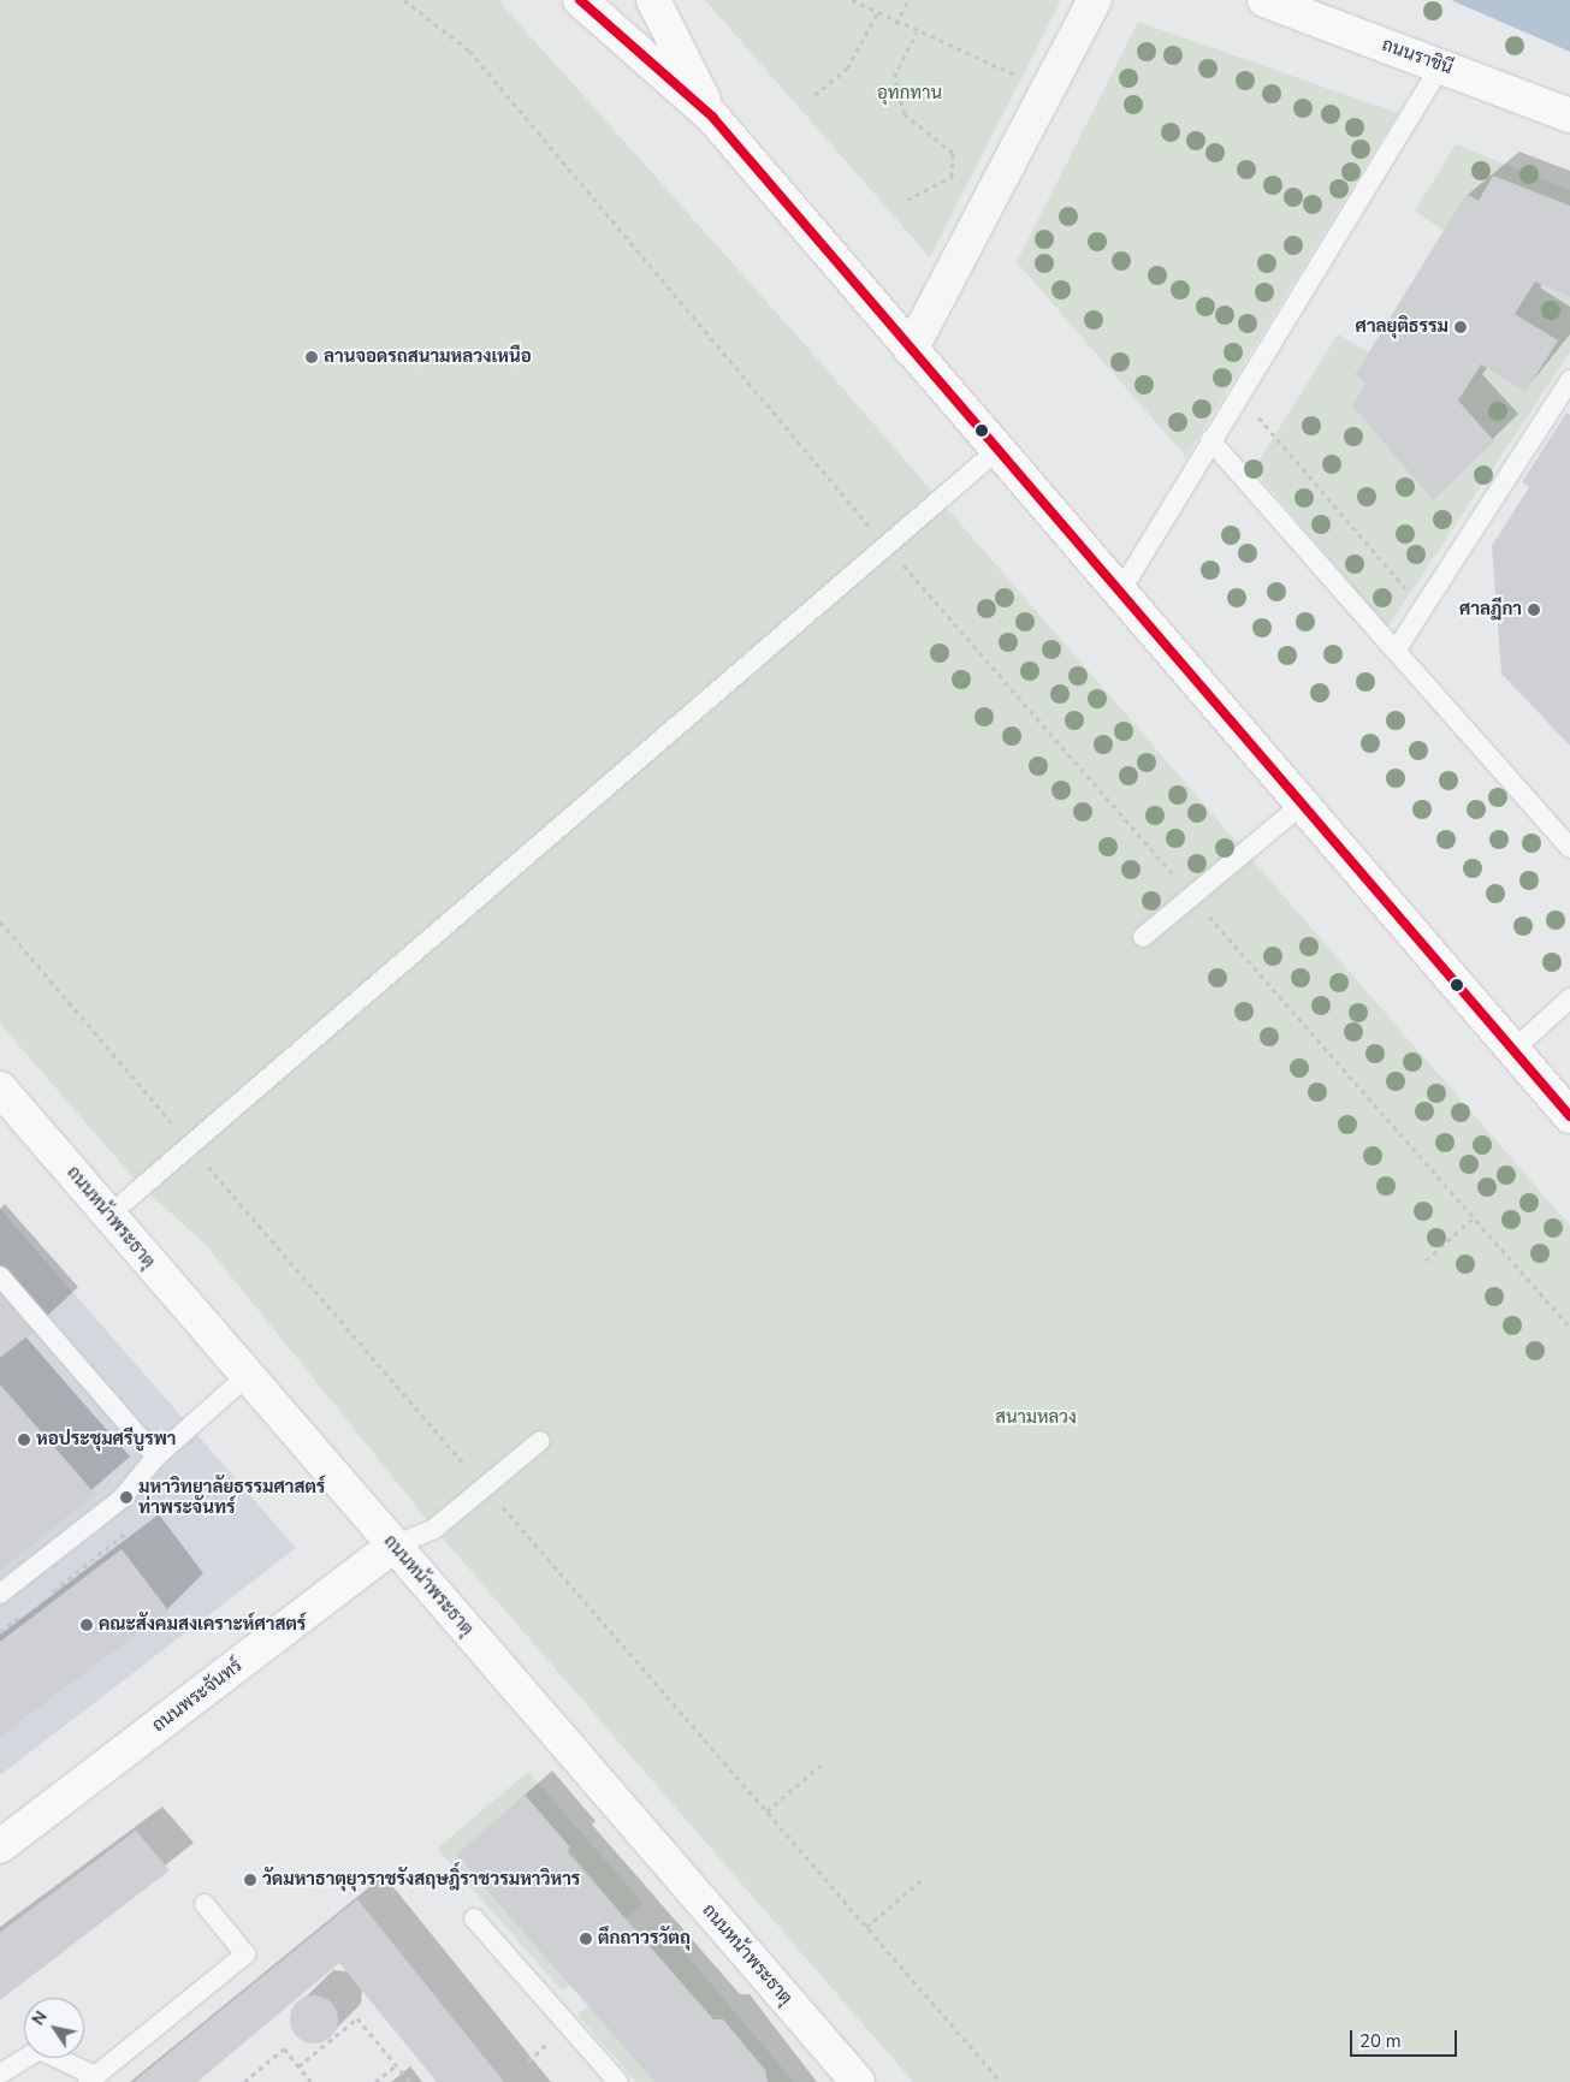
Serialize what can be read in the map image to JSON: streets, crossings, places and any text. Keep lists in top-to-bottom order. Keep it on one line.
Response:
{"streets":{"street":["ถนนราชินี","ถนนหน้าพระธาตุ","ถนนพระจันทร์"]},"crossings":[["ถนนหน้าพระธาตุ","ถนนพระจันทร์"]],"parks":["อุทกทาน","สนามหลวง"],"places":["ศาลยุติธรรม","ลานจอดรถสนามหลวงเหนือ","ศาลฏีกา","หอประชุมศรีบูรพา","มหาวิทยาลัยธรรมศาสตร์ ท่าพระจันทร์","คณะสังคมสงเคราะห์ศาสตร์","วัดมหาธาตุยุวราชรังสฤษฎิ์ราชวรมหาวิหาร","ตึกถาวรวัตถุ"],"scale_bar":"20 m","north":"top left"}
